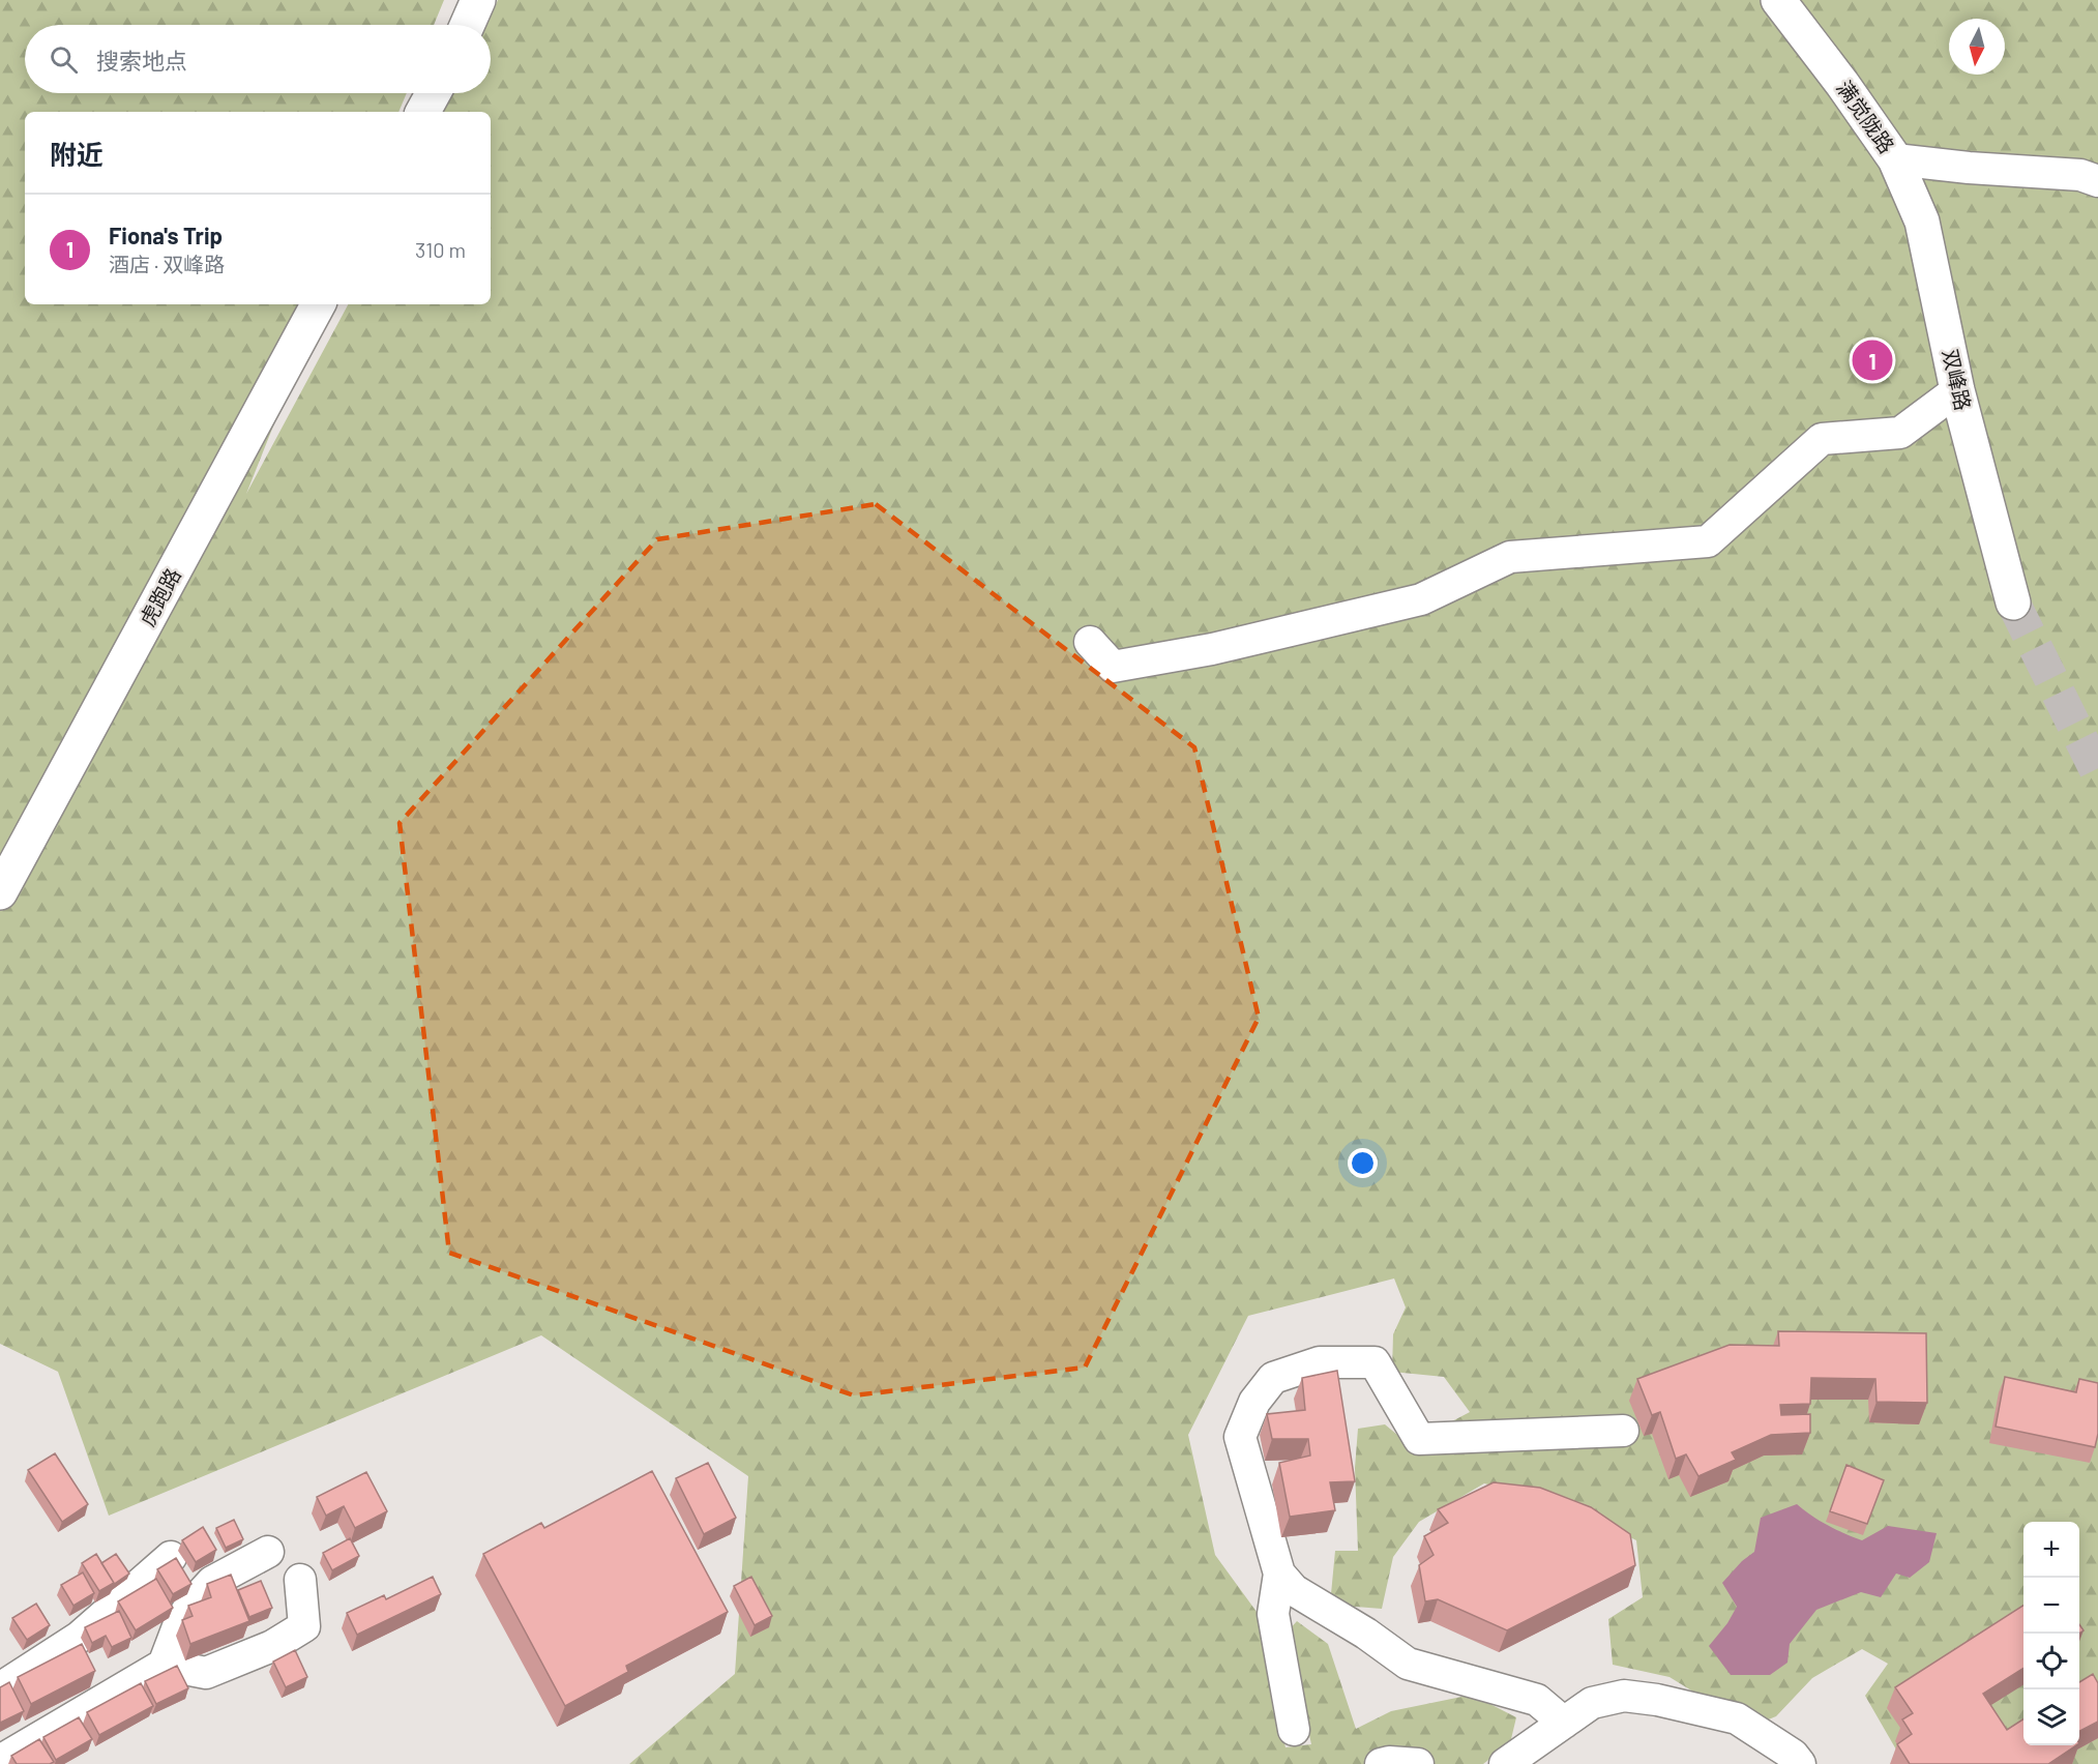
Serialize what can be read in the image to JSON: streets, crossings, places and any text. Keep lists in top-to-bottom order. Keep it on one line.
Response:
{"streets":{"main road":["满觉陇路","双峰路","虎跑路"]},"crossings":[["满觉陇路","双峰路"]],"north":"bottom","page":{"search":"搜索地点","heading":"附近","list":[{"mark":"1","name":"Fiona's Trip","note":"酒店 · 双峰路","value":"310 m"}],"pins":"1","map_buttons":["+","−"]}}
